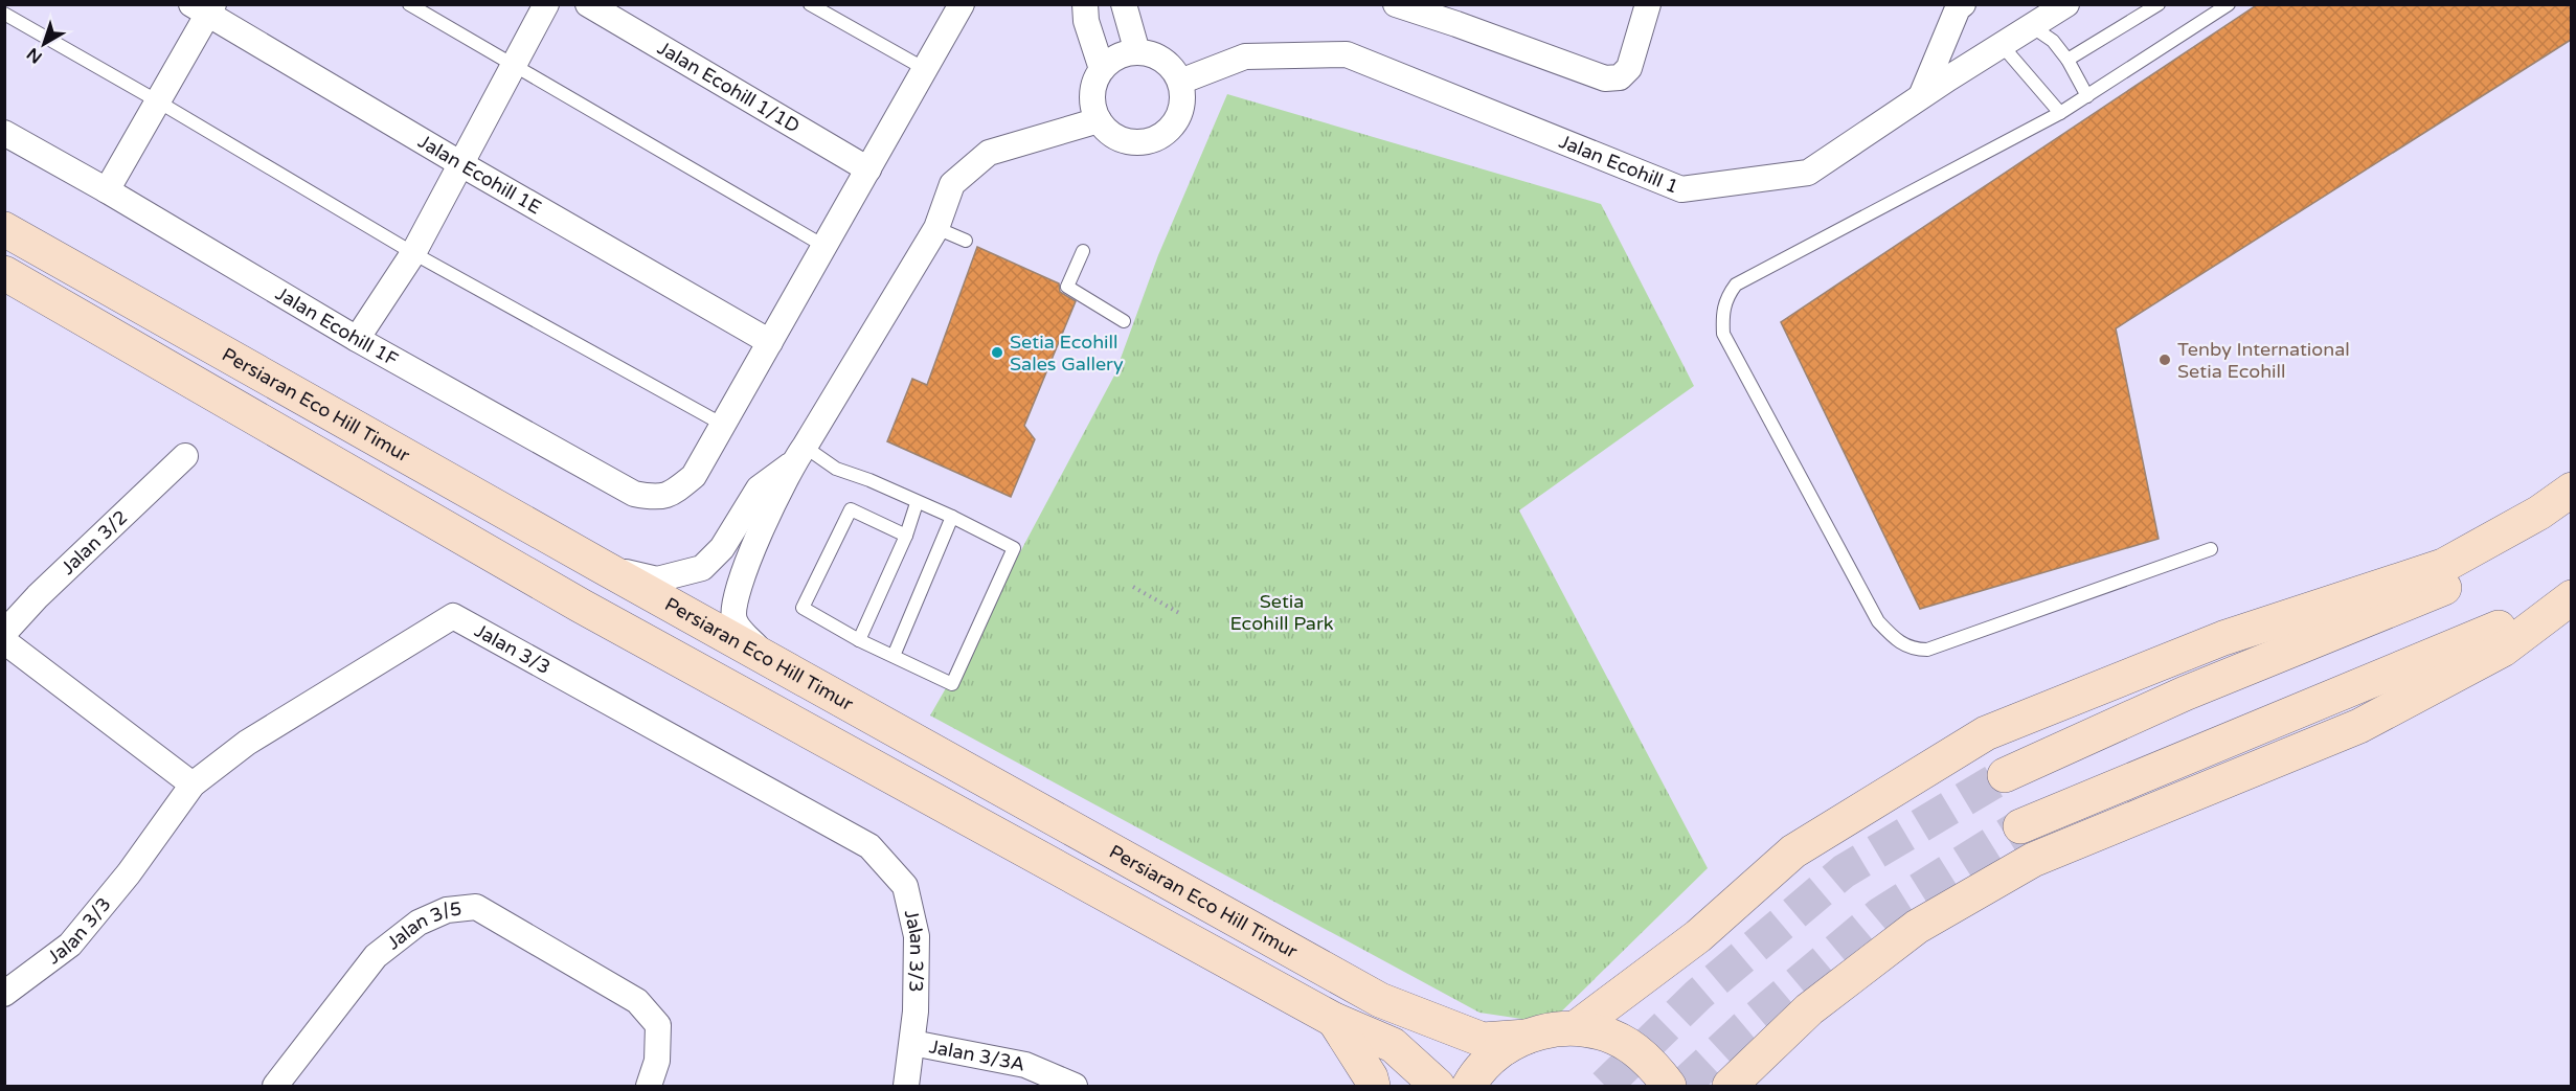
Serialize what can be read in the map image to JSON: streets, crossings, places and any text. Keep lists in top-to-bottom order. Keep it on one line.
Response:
{"streets":{"street":["Jalan Ecohill 1/1D","Jalan Ecohill 1","Jalan Ecohill 1E","Jalan Ecohill 1F","Persiaran Eco Hill Timur","Jalan 3/2","Jalan 3/3","Jalan 3/5","Jalan 3/3A"]},"crossings":[["Jalan 3/3","Jalan 3/3A"]],"parks":["Setia Ecohill Park"],"places":["Setia Ecohill Sales Gallery","Tenby International Setia Ecohill"],"north":"bottom left"}
